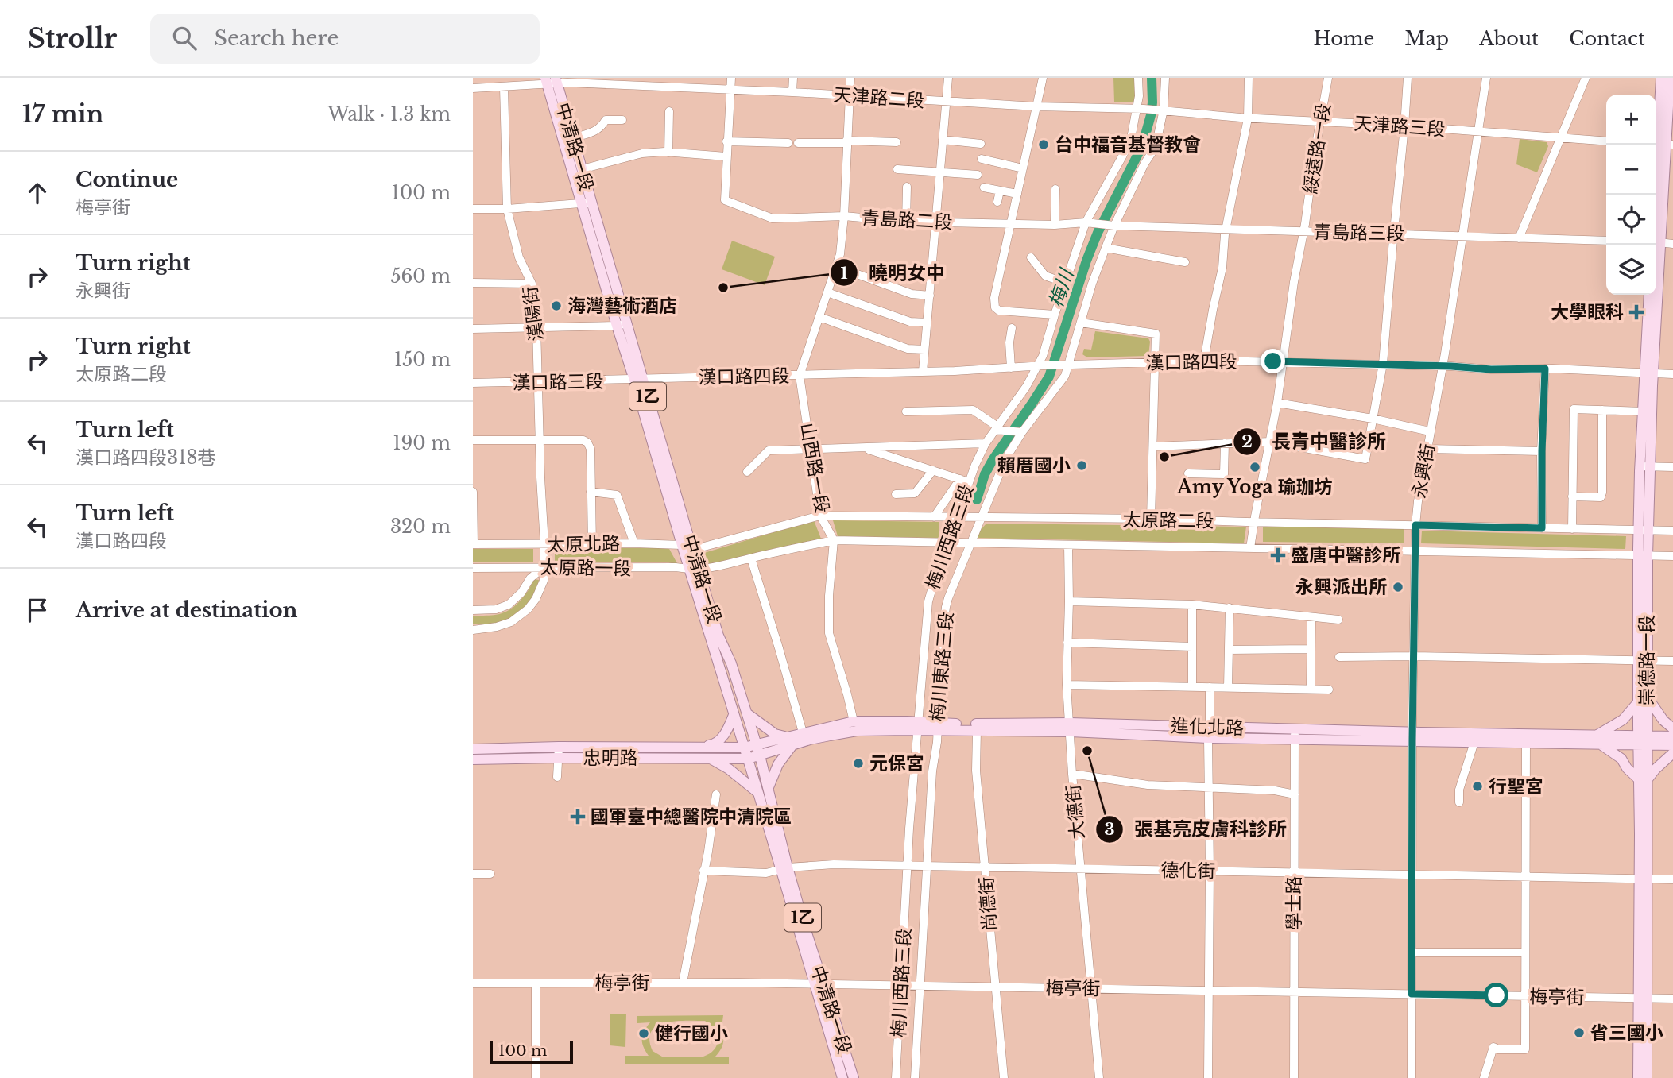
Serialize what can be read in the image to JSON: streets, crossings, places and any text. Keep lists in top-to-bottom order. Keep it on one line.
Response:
{"streets":{"main road":["中清路一段","1乙","崇德路一段","進化北路","忠明路"],"street":["天津路二段","天津路三段","綏遠路一段","青島路二段","青島路三段","漢陽街","漢口路四段","漢口路三段","山西路一段","永興街","太原路二段","梅川西路三段","太原北路","太原路一段","梅川東路三段","大德街","德化街","學士路","尚德街","梅亭街"]},"crossings":[["天津路二段","天津路三段"],["天津路二段","中清路一段"],["天津路二段","漢陽街"],["天津路二段","梅川西路三段"],["天津路二段","梅川東路三段"],["天津路三段","綏遠路一段"],["天津路三段","永興街"],["天津路三段","梅川東路三段"],["中清路一段","漢口路四段"],["中清路一段","漢口路三段"],["中清路一段","太原路二段"],["中清路一段","太原北路"],["中清路一段","太原路一段"],["中清路一段","進化北路"],["中清路一段","忠明路"],["中清路一段","德化街"],["中清路一段","梅亭街"],["綏遠路一段","青島路三段"],["綏遠路一段","漢口路四段"],["綏遠路一段","太原路二段"],["青島路二段","青島路三段"],["青島路二段","梅川西路三段"],["青島路二段","梅川東路三段"],["青島路三段","永興街"],["青島路三段","梅川東路三段"],["漢陽街","漢口路三段"],["漢陽街","太原北路"],["漢陽街","太原路一段"],["漢口路四段","漢口路三段"],["漢口路四段","山西路一段"],["漢口路四段","永興街"],["漢口路四段","梅川西路三段"],["漢口路四段","崇德路一段"],["漢口路四段","梅川東路三段"],["山西路一段","太原路二段"],["永興街","太原路二段"],["永興街","進化北路"],["永興街","德化街"],["永興街","梅亭街"],["太原路二段","梅川西路三段"],["太原路二段","太原北路"],["太原路二段","太原路一段"],["太原路二段","崇德路一段"],["太原路二段","梅川東路三段"],["太原路二段","大德街"],["梅川西路三段","進化北路"],["梅川西路三段","德化街"],["梅川西路三段","梅亭街"],["崇德路一段","進化北路"],["崇德路一段","德化街"],["崇德路一段","梅亭街"],["梅川東路三段","進化北路"],["梅川東路三段","德化街"],["梅川東路三段","梅亭街"],["進化北路","忠明路"],["進化北路","大德街"],["進化北路","學士路"],["進化北路","尚德街"],["大德街","德化街"],["大德街","梅亭街"],["德化街","學士路"],["德化街","尚德街"],["學士路","梅亭街"],["尚德街","梅亭街"]],"water":["梅川"],"places":{"other":["台中福音基督教會","曉明女中","海灣藝術酒店","長青中醫診所","賴厝國小","Amy Yoga 瑜珈坊","永興派出所","張基亮皮膚科診所","元保宮","行聖宮","省三國小","健行國小"],"health":["大學眼科","盛唐中醫診所","國軍臺中總醫院中清院區"]},"scale_bar":"100 m","page":{"header":"Strollr","search":"Search here","nav":["Home","Map","About","Contact"],"heading":["17 min","Walk · 1.3 km"],"map_buttons":["+","−"],"list":[["Continue","梅亭街","100 m"],["Turn right","永興街","560 m"],["Turn right","太原路二段","150 m"],["Turn left","漢口路四段318巷","190 m"],["Turn left","漢口路四段","320 m"],"Arrive at destination"],"scale":"100 m"}}
